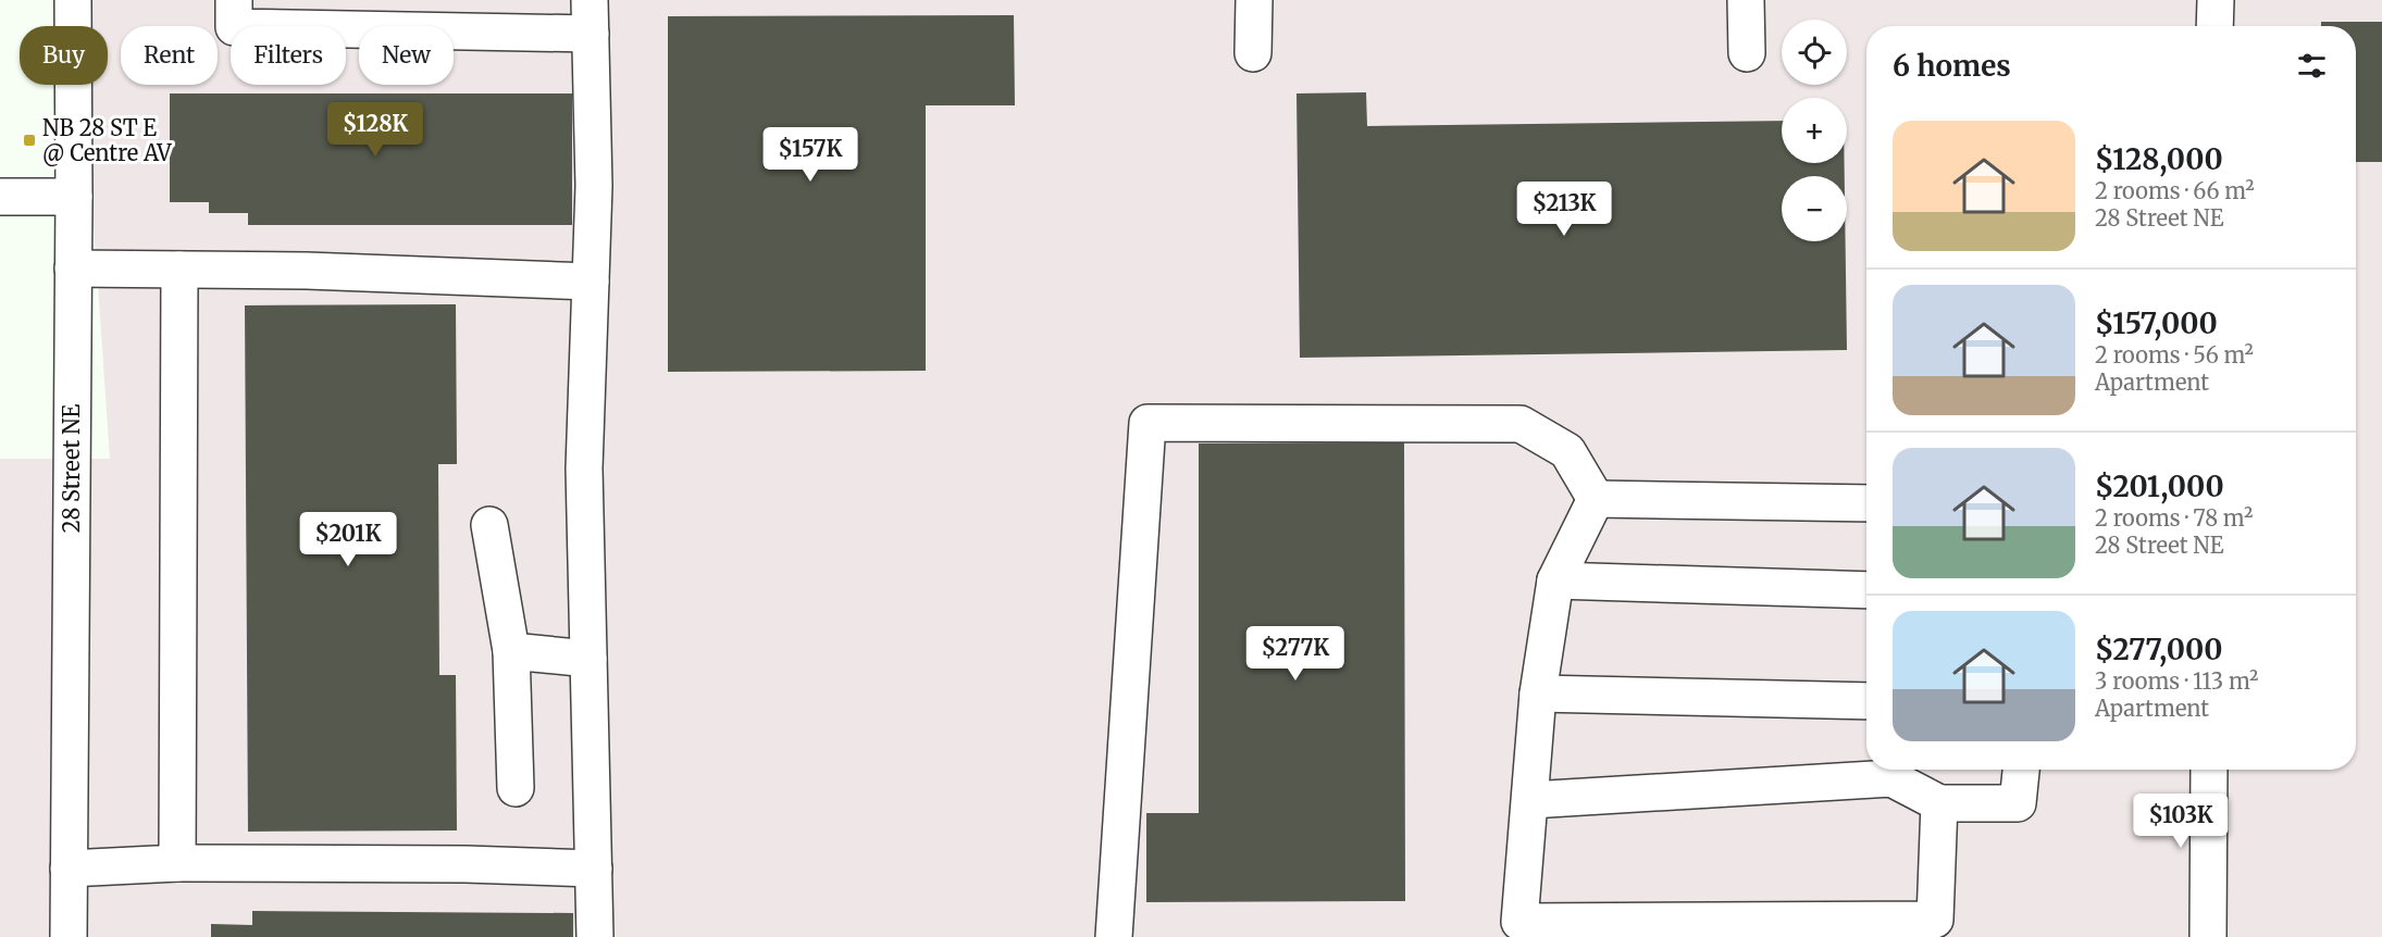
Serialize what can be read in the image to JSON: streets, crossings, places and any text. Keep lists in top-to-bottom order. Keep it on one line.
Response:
{"streets":{"street":["28 Street NE"]},"places":{"transit":["NB 28 ST E @ Centre AV"]},"page":{"map_buttons":["+","−"],"chip":["Buy","Rent","Filters","New"],"heading":"6 homes","price":["$128K","$157K","$213K","$201K","$277K","$103K"],"list":[{"name":"$128,000","note":"2 rooms · 66 m² · 28 Street NE"},{"name":"$157,000","note":"2 rooms · 56 m² · Apartment"},{"name":"$201,000","note":"2 rooms · 78 m² · 28 Street NE"},{"name":"$277,000","note":"3 rooms · 113 m² · Apartment"}]}}
